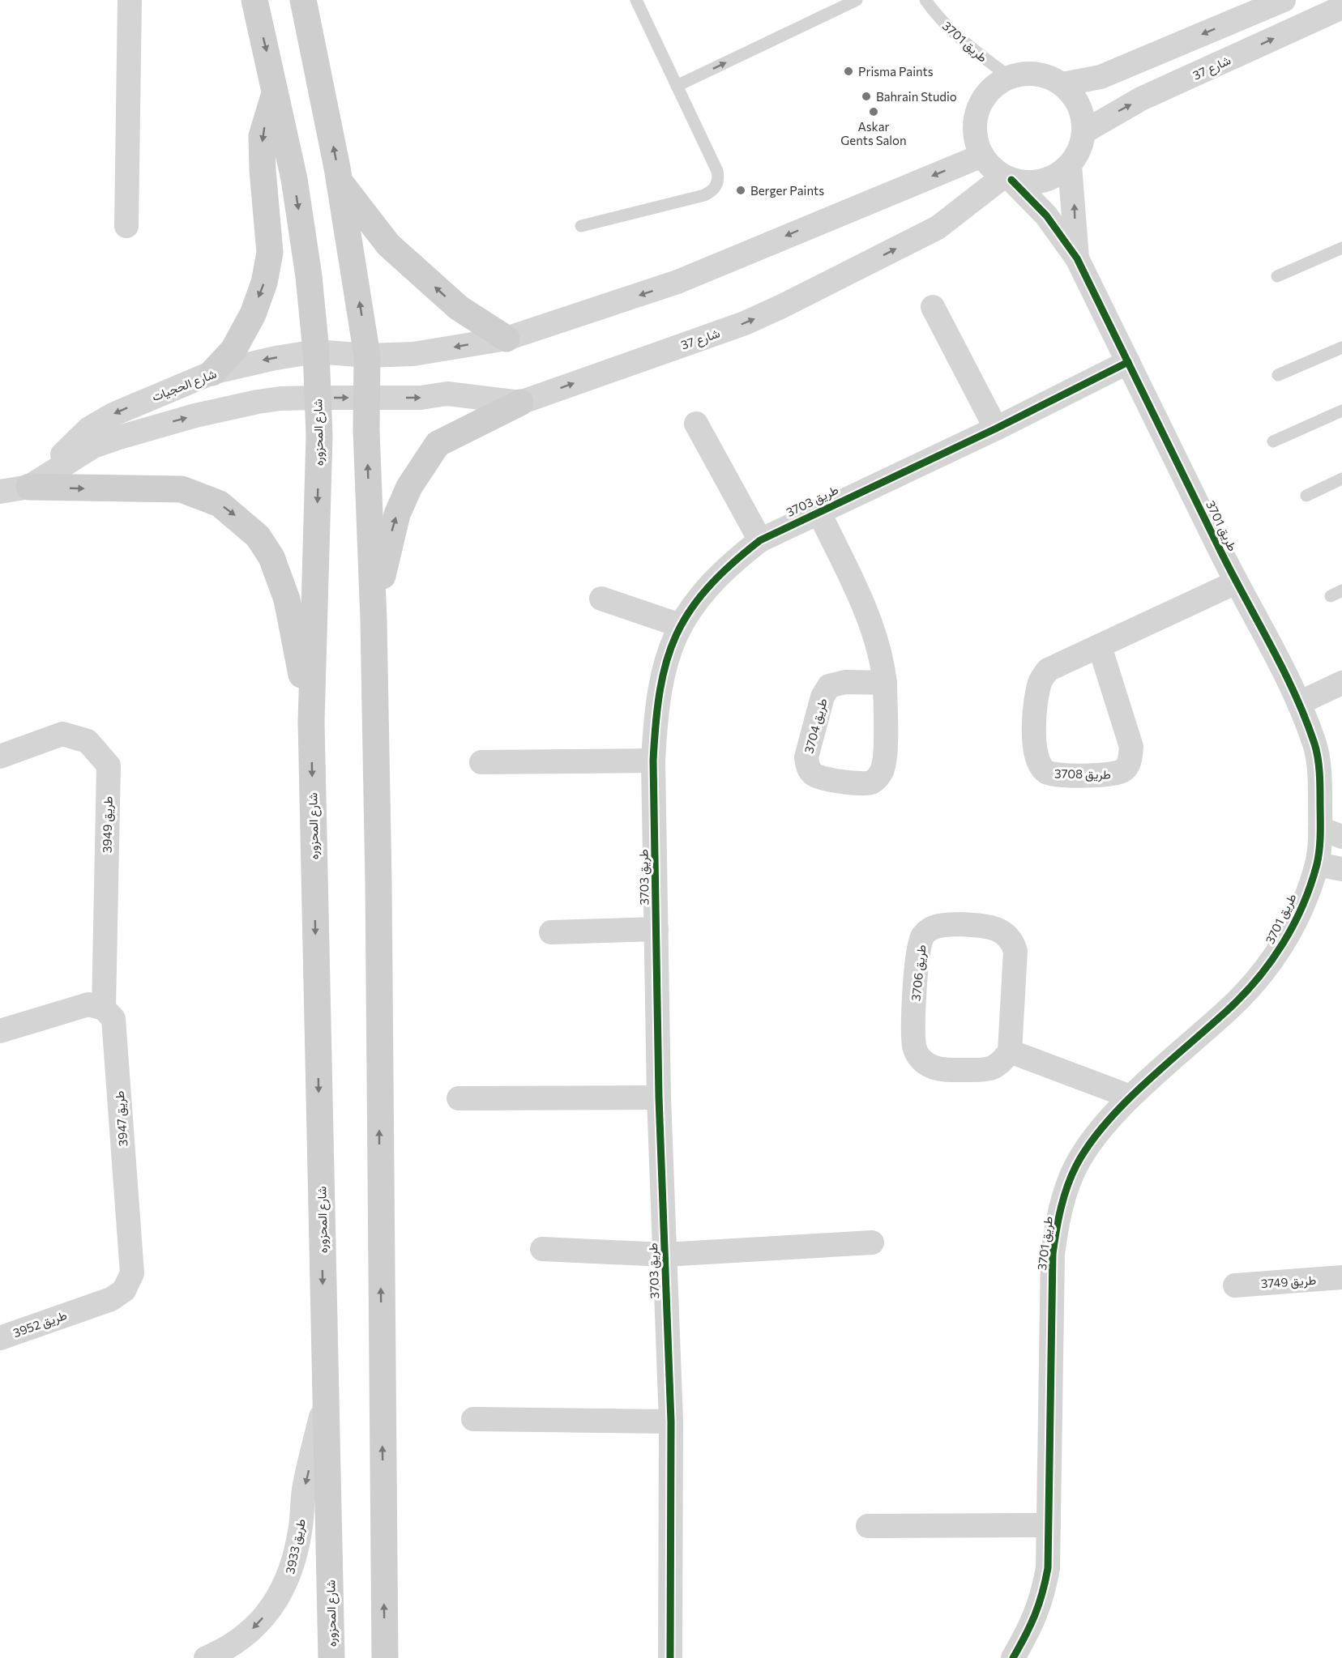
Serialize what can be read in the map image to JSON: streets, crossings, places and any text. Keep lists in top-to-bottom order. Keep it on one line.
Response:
{"streets":{"main road":["شارع المحزوره"],"street":["طريق 3701","شارع 37","شارع الحجيات","طريق 3703","طريق 3704","طريق 3708","طريق 3949","طريق 3706","طريق 3947","طريق 3749","طريق 3952","طريق 3933"]},"crossings":[["طريق 3701","شارع 37"],["طريق 3701","شارع الحجيات"],["طريق 3701","طريق 3703"],["طريق 3701","طريق 3708"],["شارع 37","شارع الحجيات"],["شارع الحجيات","شارع المحزوره"],["شارع المحزوره","طريق 3933"],["طريق 3703","طريق 3704"],["طريق 3949","طريق 3947"],["طريق 3947","طريق 3952"]],"one_way":["شارع 37","طريق 3933"],"places":["Prisma Paints","Bahrain Studio","Askar Gents Salon","Berger Paints"]}
